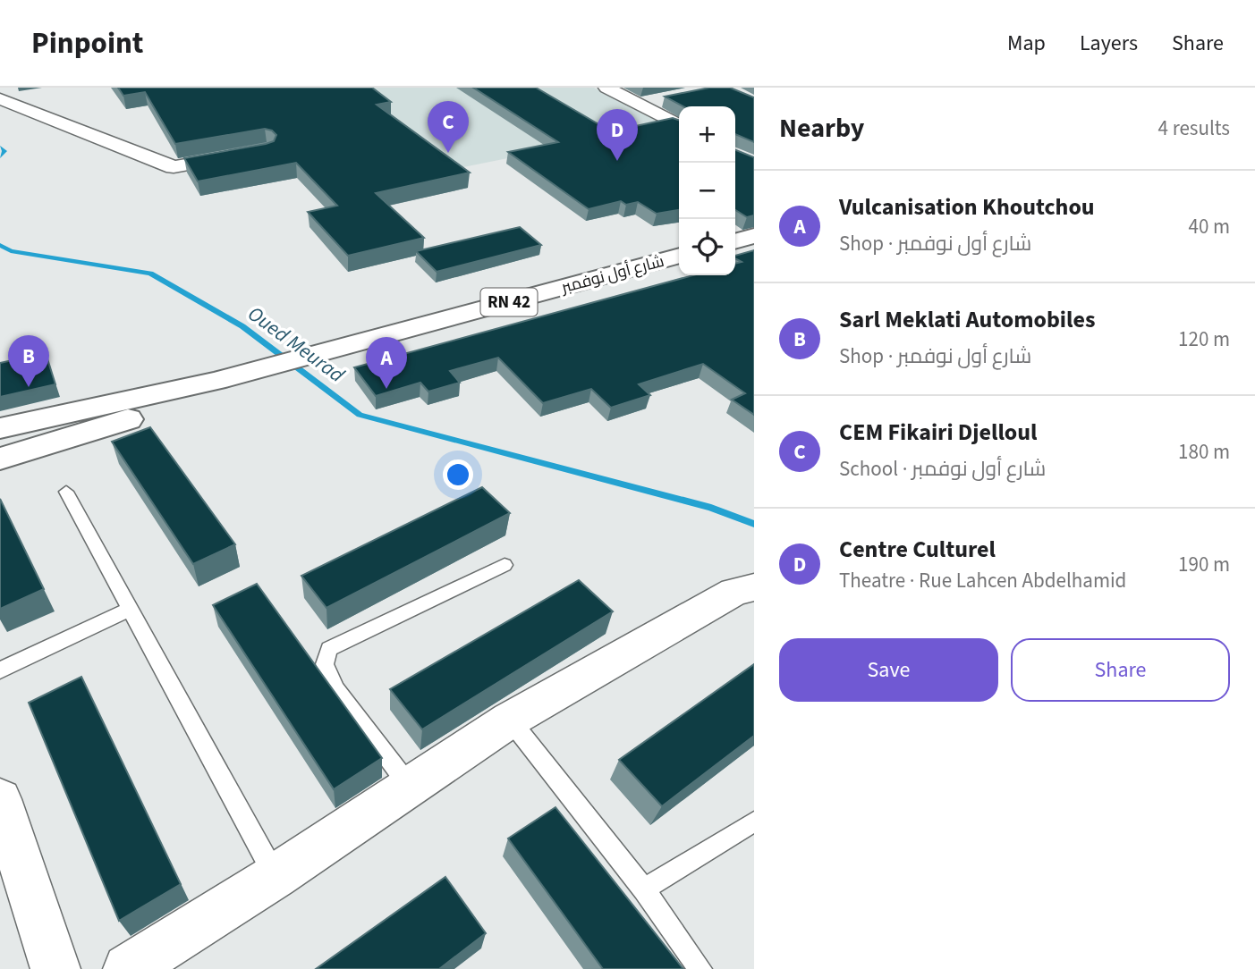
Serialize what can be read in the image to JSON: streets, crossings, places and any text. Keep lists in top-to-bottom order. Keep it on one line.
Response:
{"streets":{"main road":["شارع أول نوفمبر","RN 42"]},"crossings":[["شارع أول نوفمبر","RN 42"]],"water":["Oued Meurad"],"page":{"header":"Pinpoint","nav":["Map","Layers","Share"],"heading":["Nearby","4 results"],"pins":["C","D","B","A"],"map_buttons":["+","−"],"list":[{"mark":"A","name":"Vulcanisation Khoutchou","note":"Shop · شارع أول نوفمبر","value":"40 m"},{"mark":"B","name":"Sarl Meklati Automobiles","note":"Shop · شارع أول نوفمبر","value":"120 m"},{"mark":"C","name":"CEM Fikairi Djelloul","note":"School · شارع أول نوفمبر","value":"180 m"},{"mark":"D","name":"Centre Culturel","note":"Theatre · Rue Lahcen Abdelhamid","value":"190 m"}],"buttons":["Save","Share"]}}
